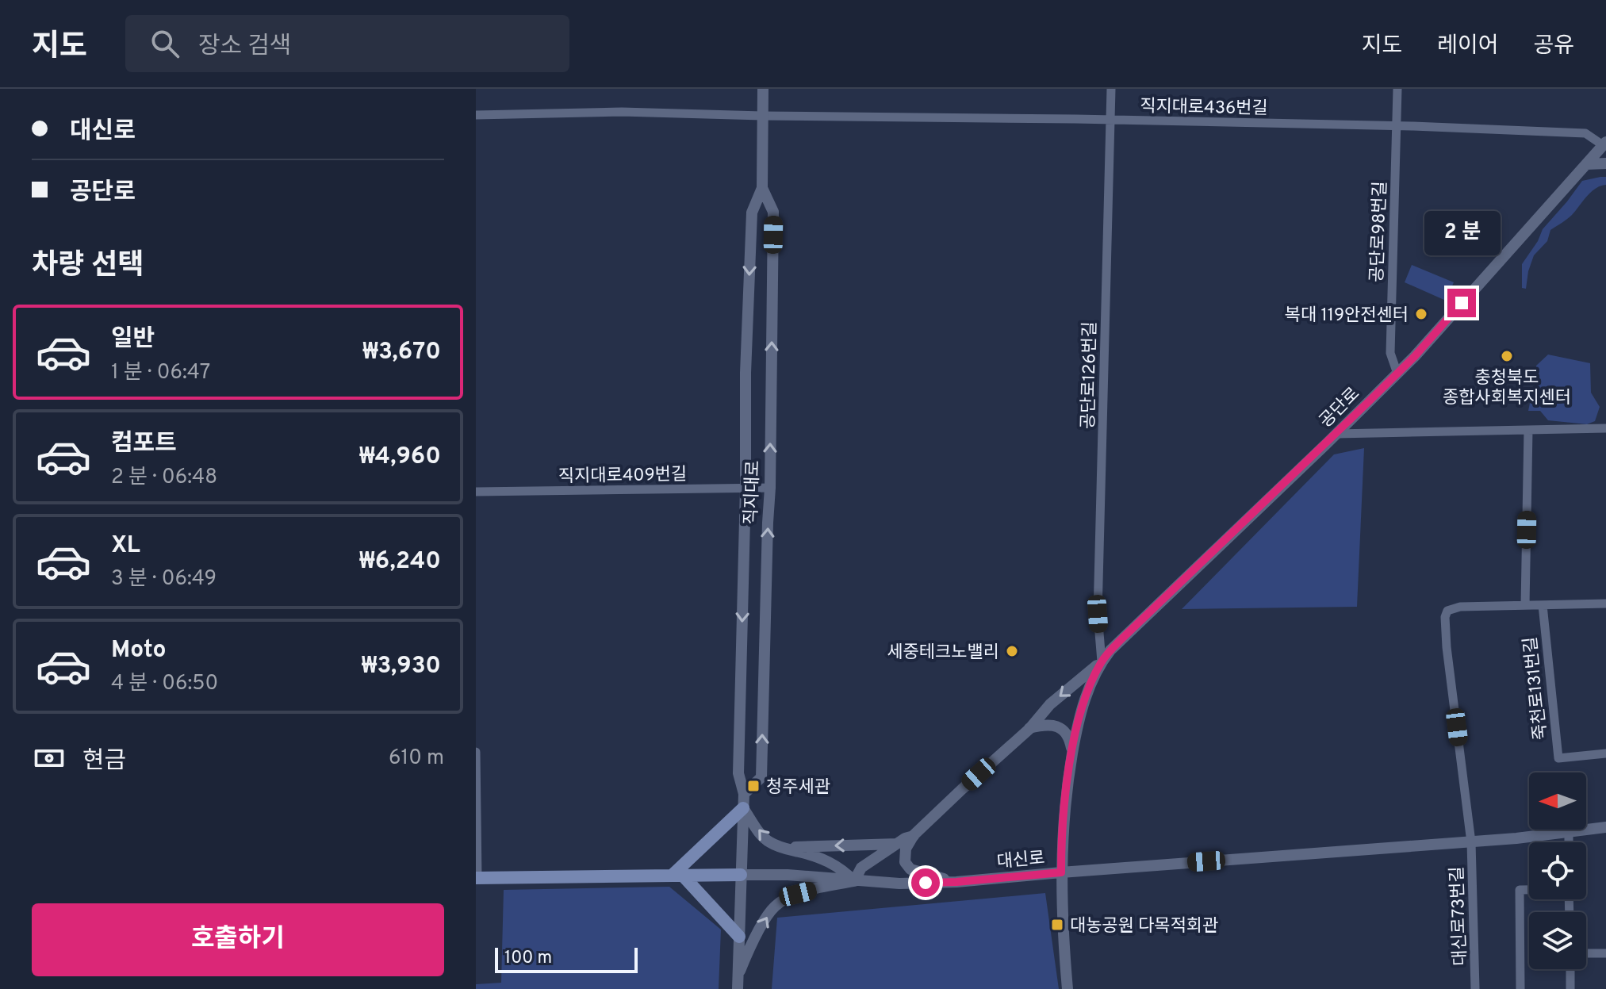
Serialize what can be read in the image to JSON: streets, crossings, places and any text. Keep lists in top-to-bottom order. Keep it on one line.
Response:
{"streets":{"main road":["대신로"],"street":["직지대로436번길","공단로98번길","공단로126번길","공단로","직지대로409번길","직지대로","죽천로131번길","대신로73번길"]},"crossings":[["직지대로436번길","공단로98번길"],["직지대로436번길","공단로126번길"],["직지대로436번길","공단로"],["직지대로436번길","직지대로"],["공단로98번길","공단로"],["공단로126번길","공단로"],["직지대로409번길","직지대로"],["직지대로","대신로"],["대신로","대신로73번길"]],"places":{"other":["복대 119안전센터","충청북도 종합사회복지센터","세중테크노밸리"],"transit":["청주세관","대농공원 다목적회관"]},"scale_bar":"100 m","north":"left","page":{"header":"지도","search":"장소 검색","nav":["지도","레이어","공유"],"banner":["대신로","공단로"],"bubble":"2 분","heading":"차량 선택","list":[{"name":"일반","note":"1 분 · 06:47","value":"₩3,670"},{"name":"컴포트","note":"2 분 · 06:48","value":"₩4,960"},{"name":"XL","note":"3 분 · 06:49","value":"₩6,240"},{"name":"Moto","note":"4 분 · 06:50","value":"₩3,930"}],"pay":["현금","610 m"],"buttons":"호출하기","scale":"100 m"}}
